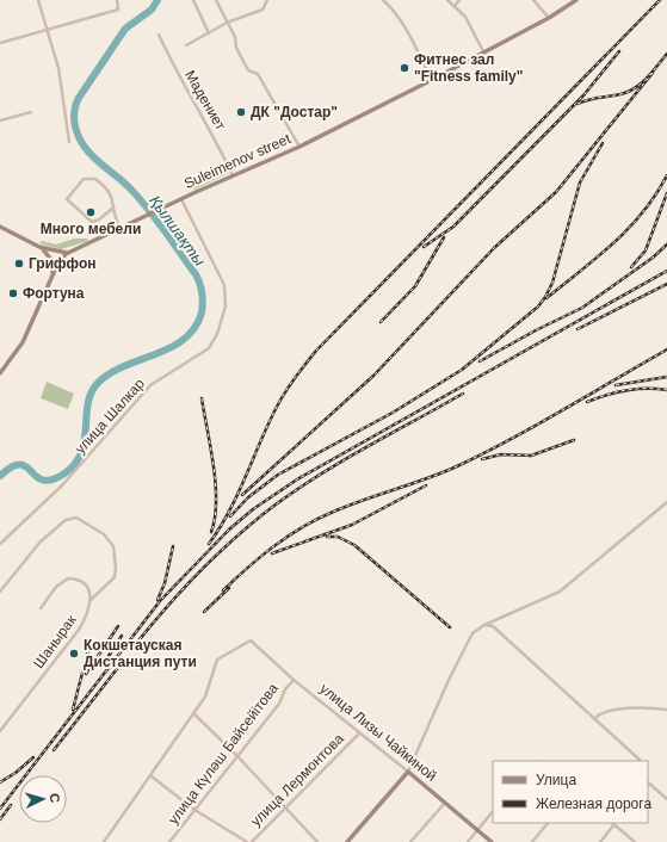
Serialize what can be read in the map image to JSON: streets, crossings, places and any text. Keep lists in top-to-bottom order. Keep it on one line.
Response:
{"streets":{"street":["Мадениет","Suleimenov street","улица Шалкар","Шанырак","улица Лизы Чайкиной","улица Күләш Байсейітова","улица Лермонтова"]},"crossings":[["Мадениет","Suleimenov street"],["Suleimenov street","улица Шалкар"],["улица Лизы Чайкиной","улица Күләш Байсейітова"],["улица Лизы Чайкиной","улица Лермонтова"]],"water":["Қылшақты"],"places":["Фитнес зал \"Fitness family\"","ДК \"Достар\"","Много мебели","Гриффон","Фортуна","Кокшетауская Дистанция пути"],"legend":["Улица","Железная дорога"],"north":"right"}
